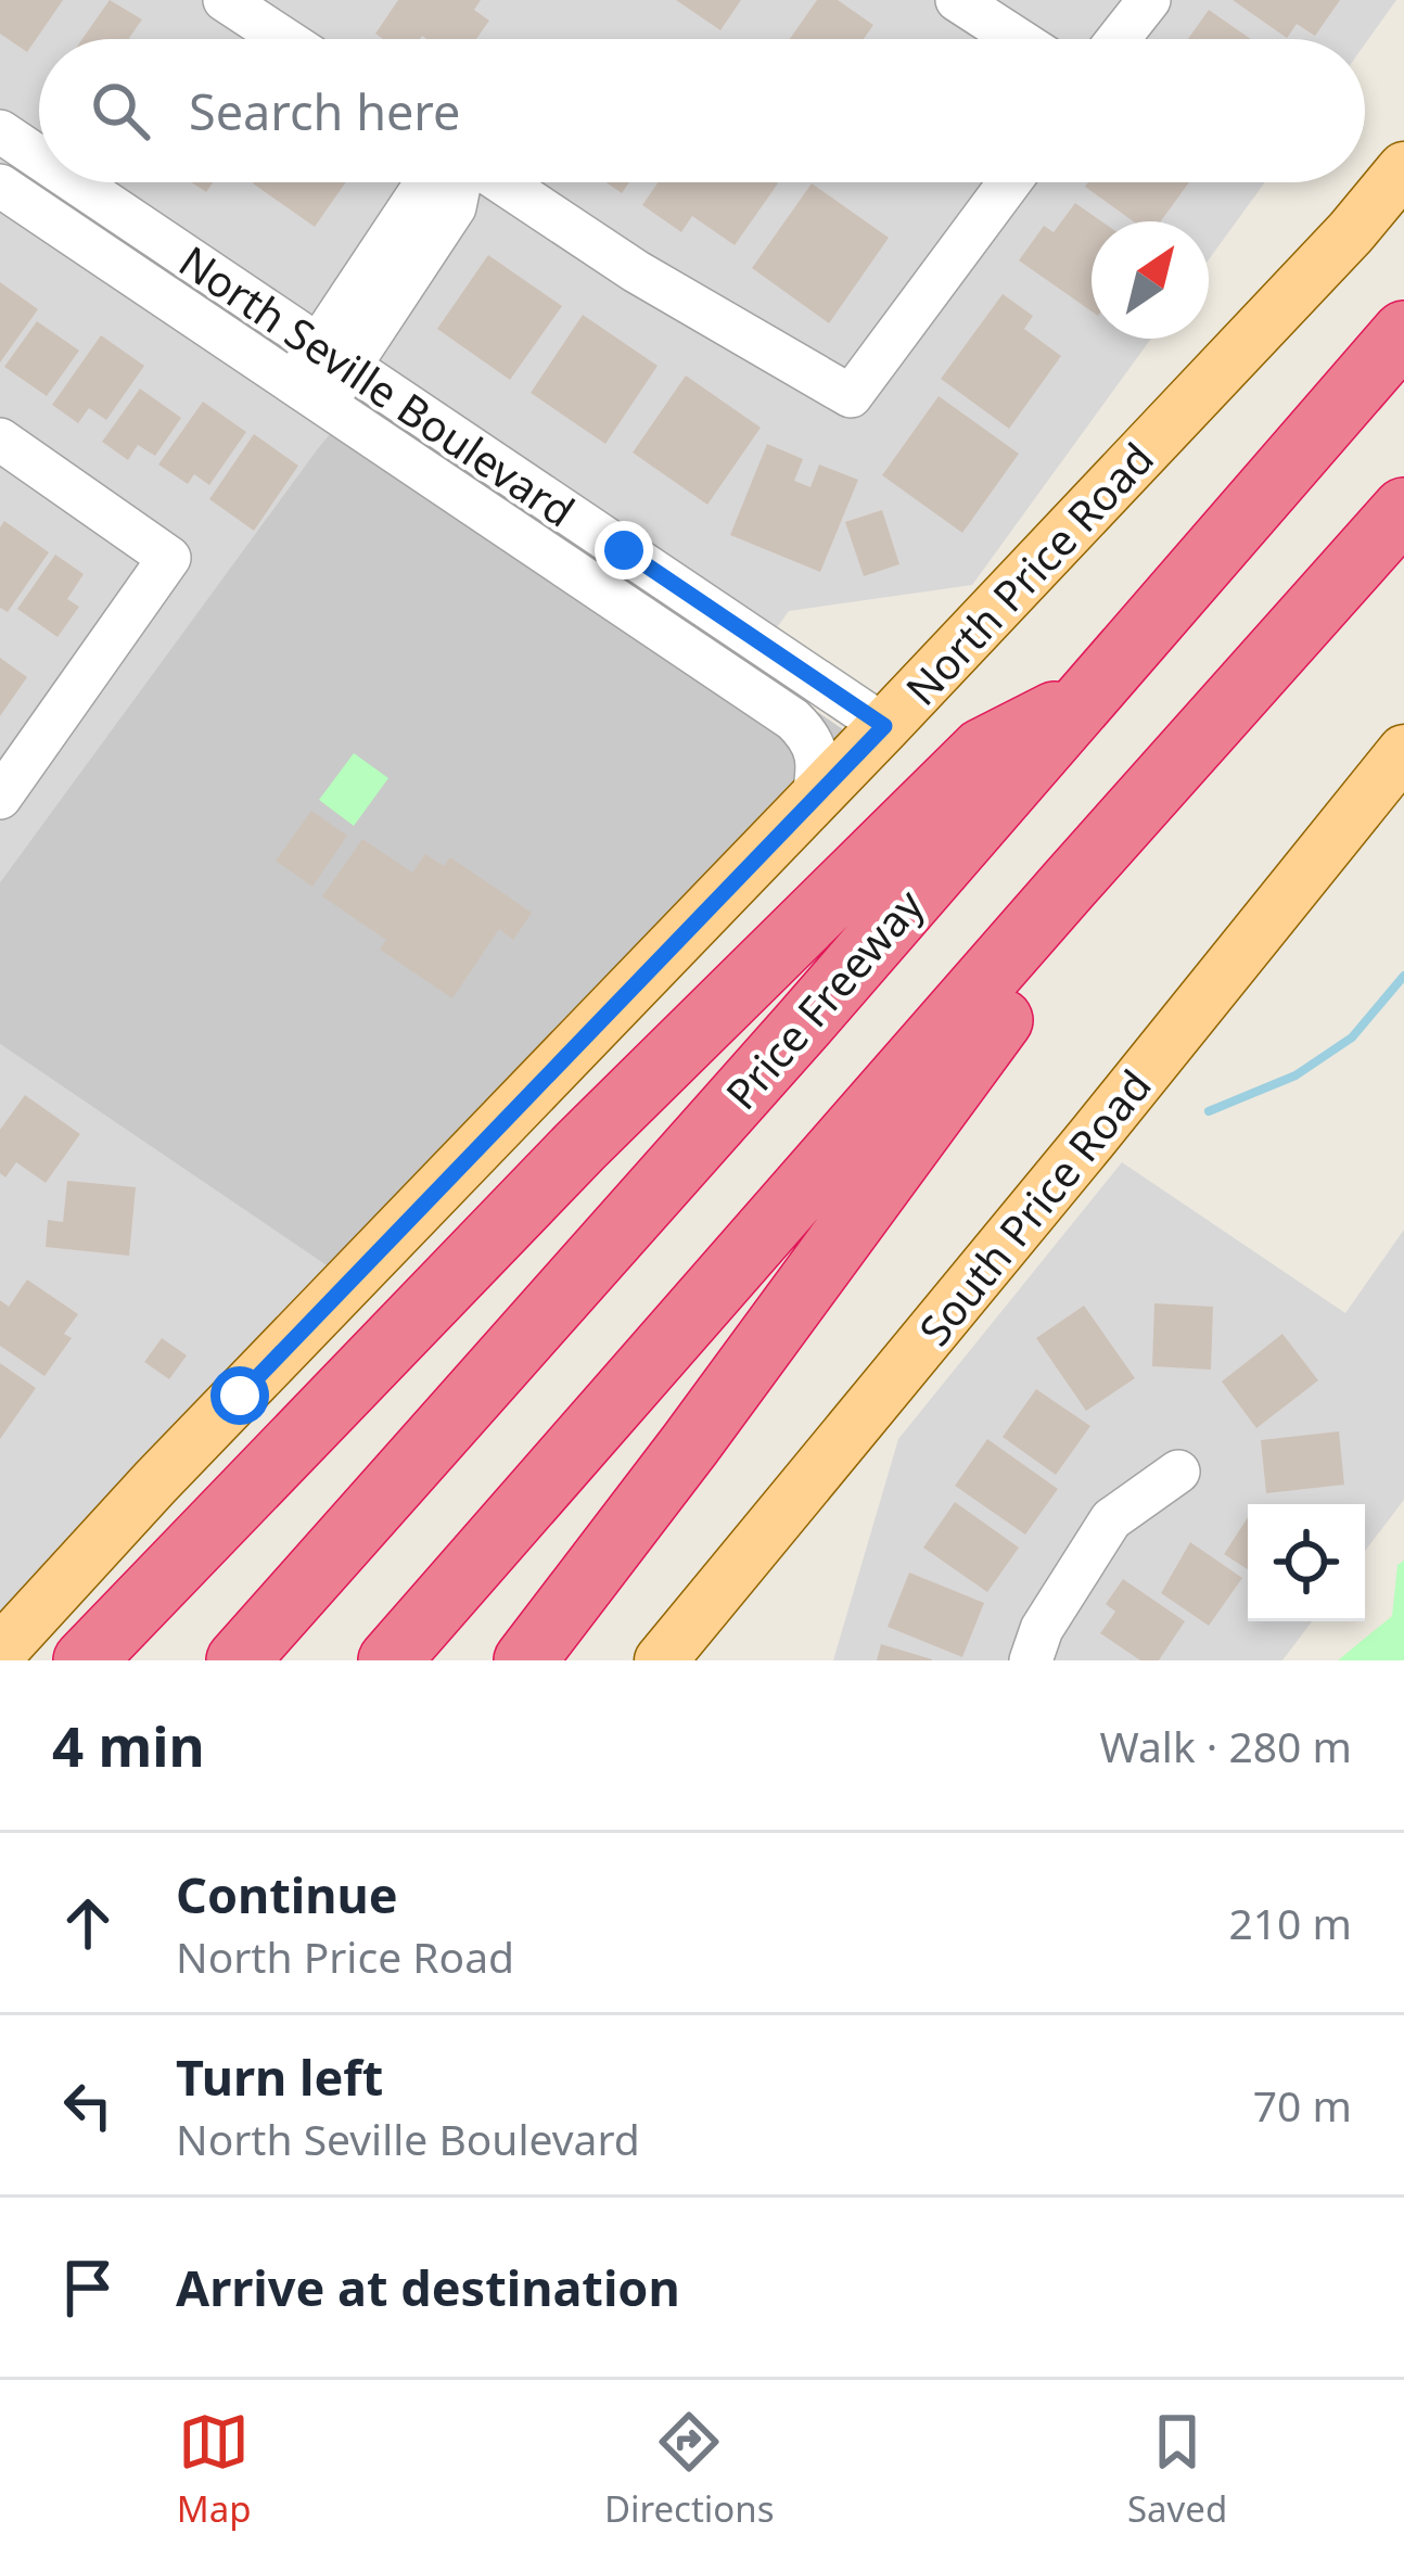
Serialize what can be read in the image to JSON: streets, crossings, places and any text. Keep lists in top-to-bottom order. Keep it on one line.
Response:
{"streets":{"highway":["Price Freeway"],"main road":["North Price Road","South Price Road"],"street":["North Seville Boulevard"]},"crossings":[["North Seville Boulevard","North Price Road"]],"north":"top right","page":{"search":"Search here","heading":["4 min","Walk · 280 m"],"list":[["Continue","North Price Road","210 m"],["Turn left","North Seville Boulevard","70 m"],"Arrive at destination"],"nav":["Map","Directions","Saved"]}}
